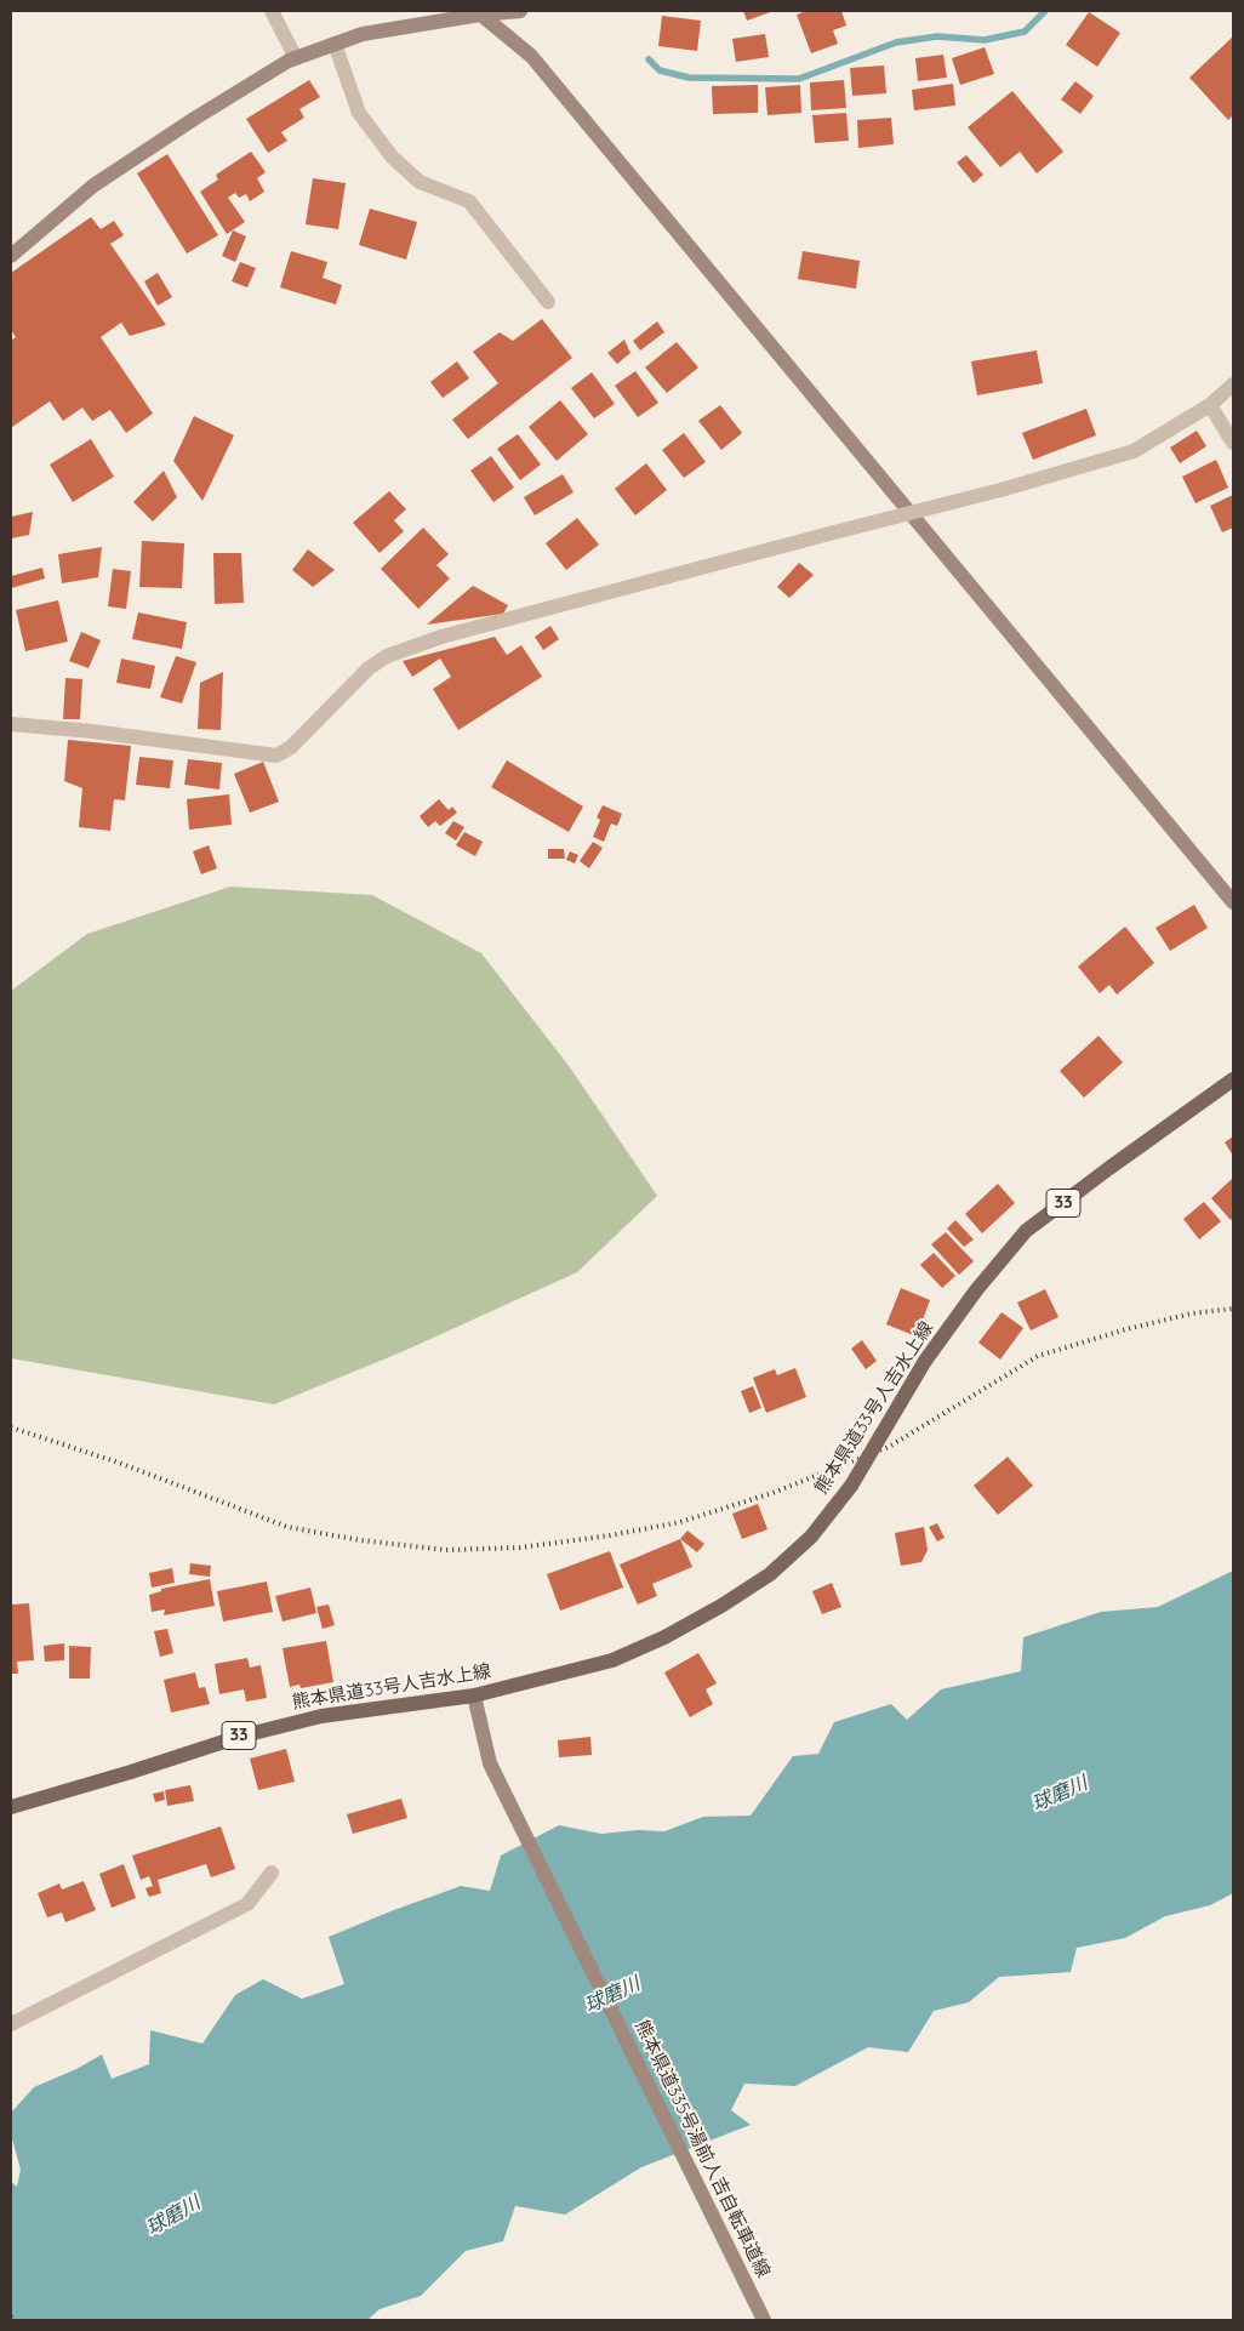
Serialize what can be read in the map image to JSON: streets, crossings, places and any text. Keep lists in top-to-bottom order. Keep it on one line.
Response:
{"streets":{"main road":["33","熊本県道33号人吉水上線"],"street":["熊本県道335号湯前人吉自転車道線"]},"crossings":[["熊本県道33号人吉水上線","熊本県道335号湯前人吉自転車道線"]],"water":["球磨川"]}
